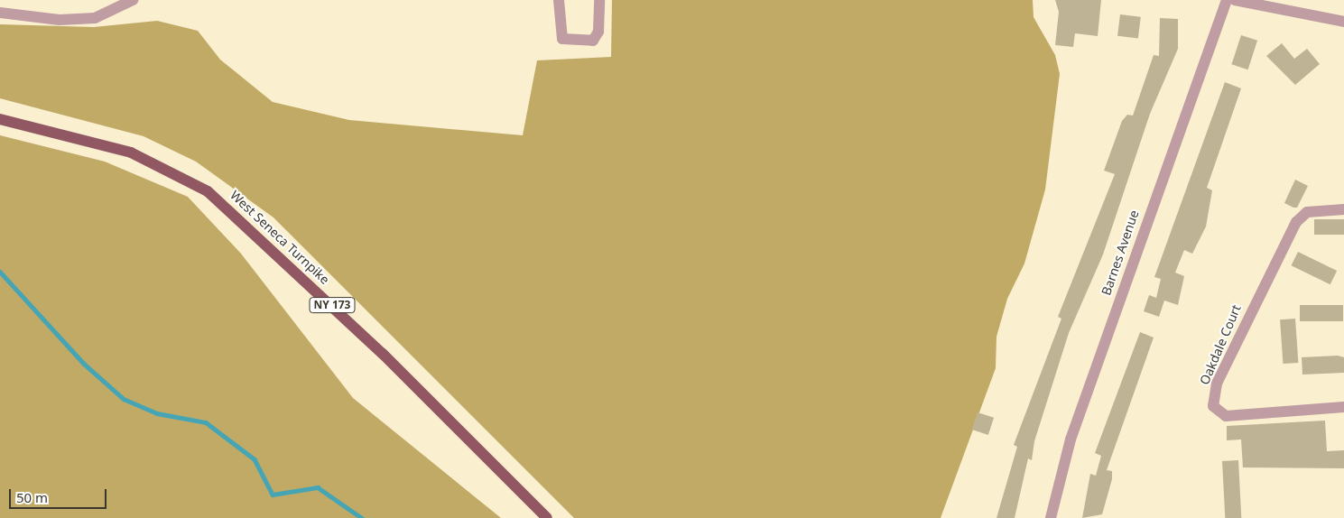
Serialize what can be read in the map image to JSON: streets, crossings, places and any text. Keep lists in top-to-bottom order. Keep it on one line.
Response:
{"streets":{"main road":["West Seneca Turnpike","NY 173"],"street":["Barnes Avenue","Oakdale Court"]},"scale_bar":"50 m"}
